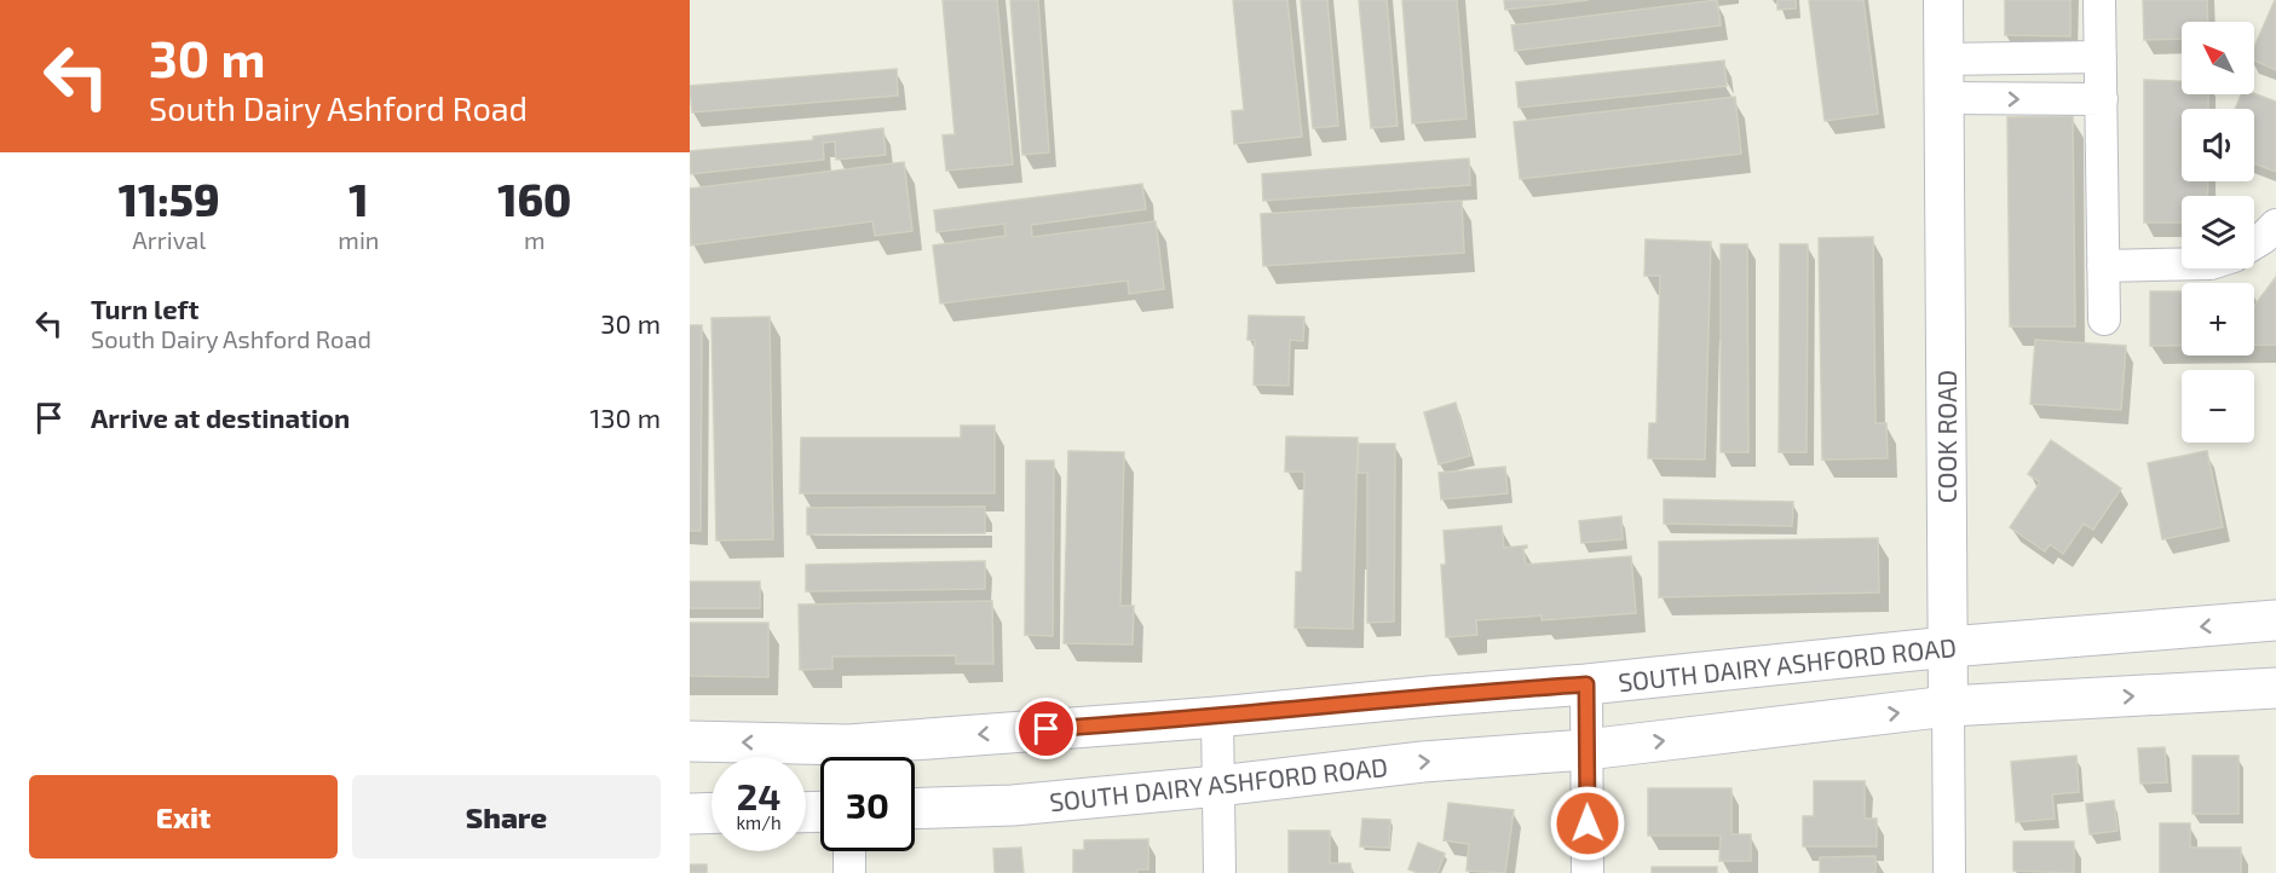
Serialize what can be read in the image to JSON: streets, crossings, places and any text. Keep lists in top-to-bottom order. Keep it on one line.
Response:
{"streets":{"main road":["SOUTH DAIRY ASHFORD ROAD"],"street":["COOK ROAD"]},"crossings":[["COOK ROAD","SOUTH DAIRY ASHFORD ROAD"]],"north":"top left","page":{"turn":["30 m","South Dairy Ashford Road"],"map_buttons":["+","−"],"eta":["11:59","Arrival","1","min","160","m"],"list":[{"name":"Turn left","note":"South Dairy Ashford Road","value":"30 m"},{"name":"Arrive at destination","value":"130 m"}],"speed":"24 km/h","limit":"30","buttons":["Exit","Share"]}}
